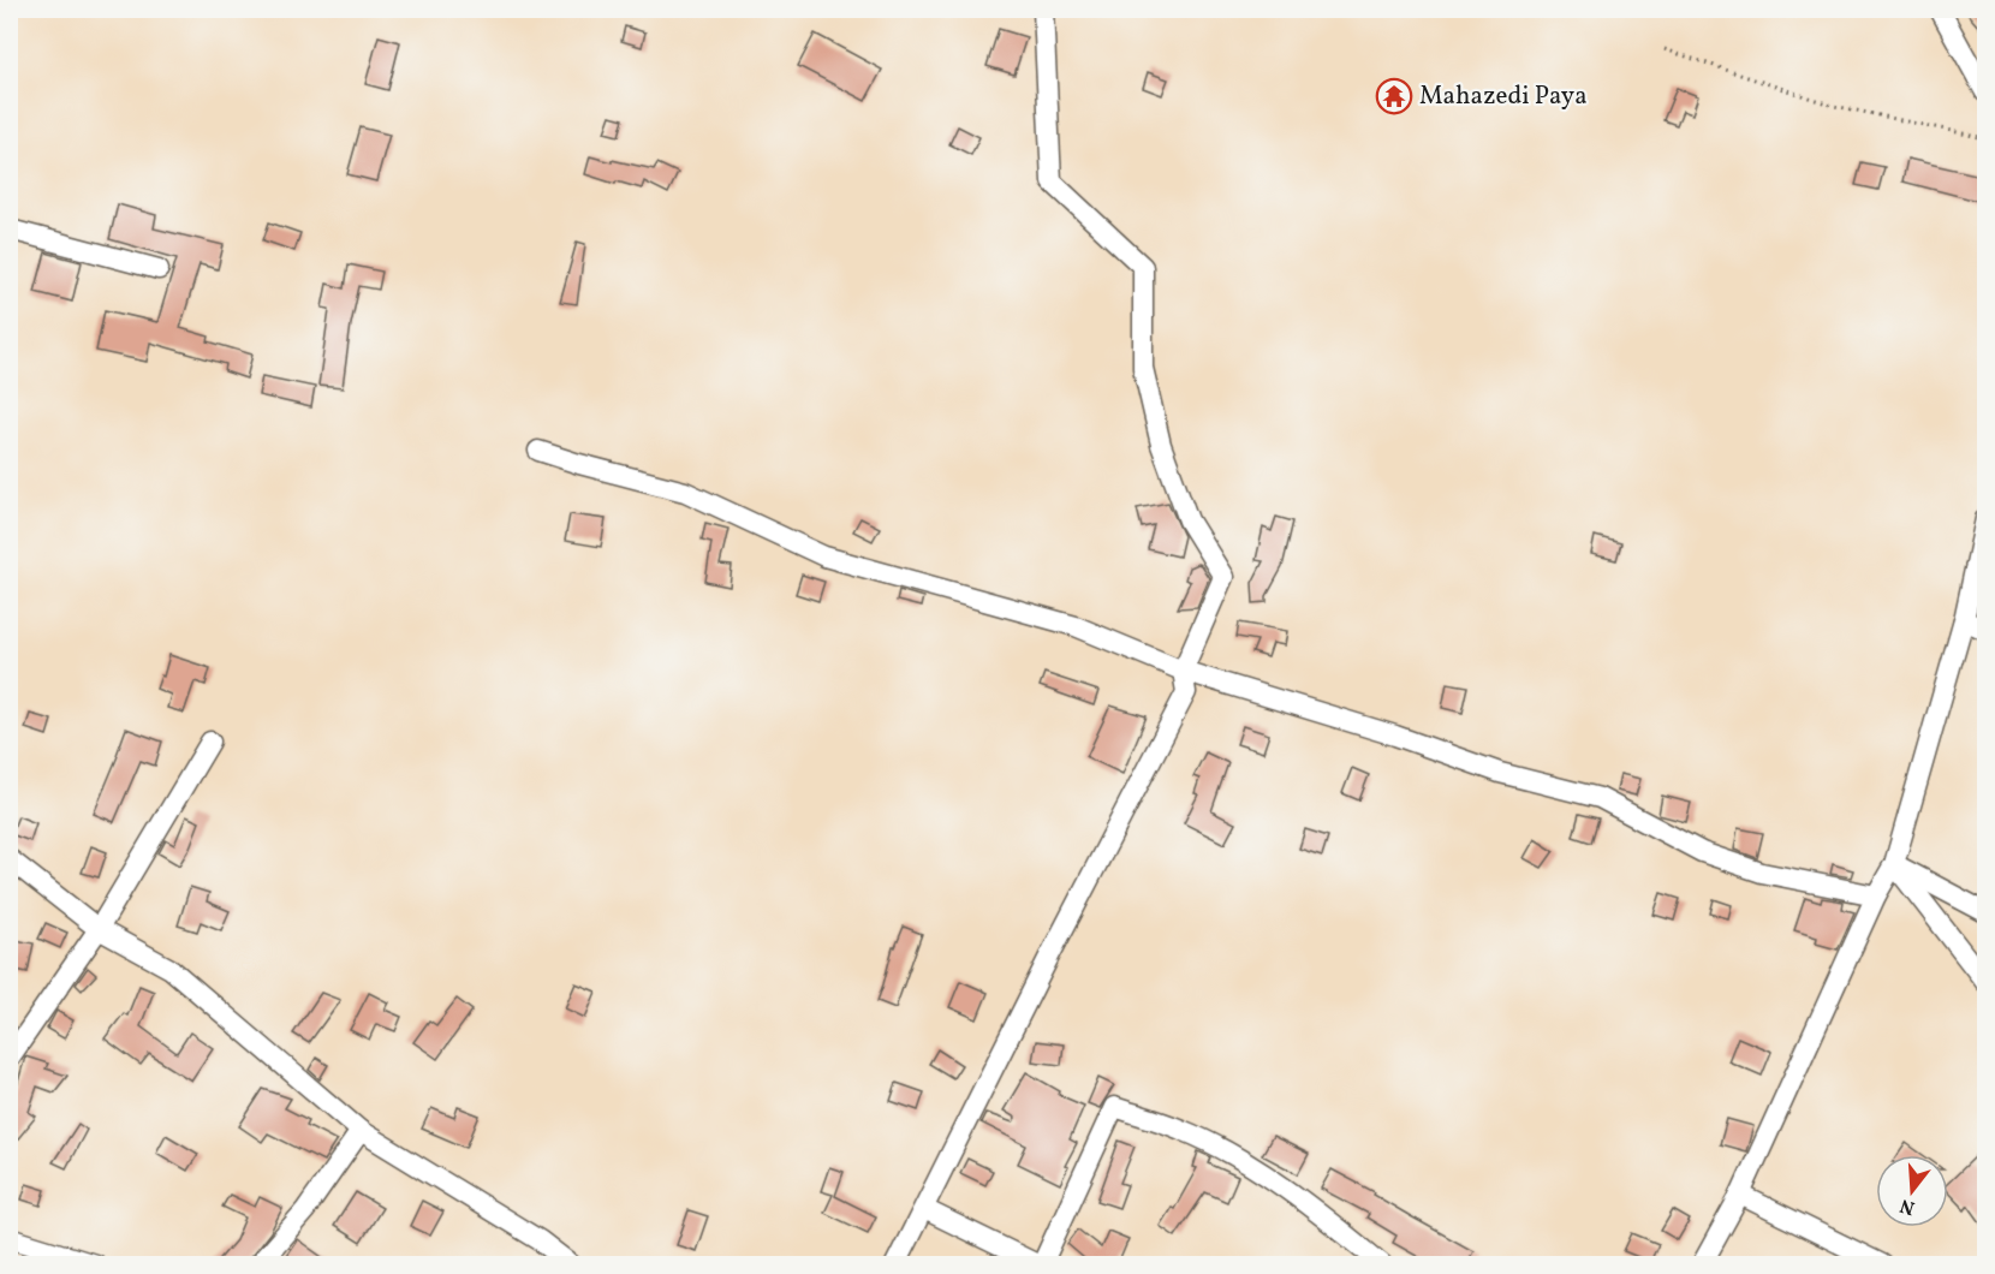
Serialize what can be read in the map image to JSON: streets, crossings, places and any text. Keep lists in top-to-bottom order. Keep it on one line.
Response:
{"places":{"temple":["Mahazedi Paya"]},"north":"bottom"}
